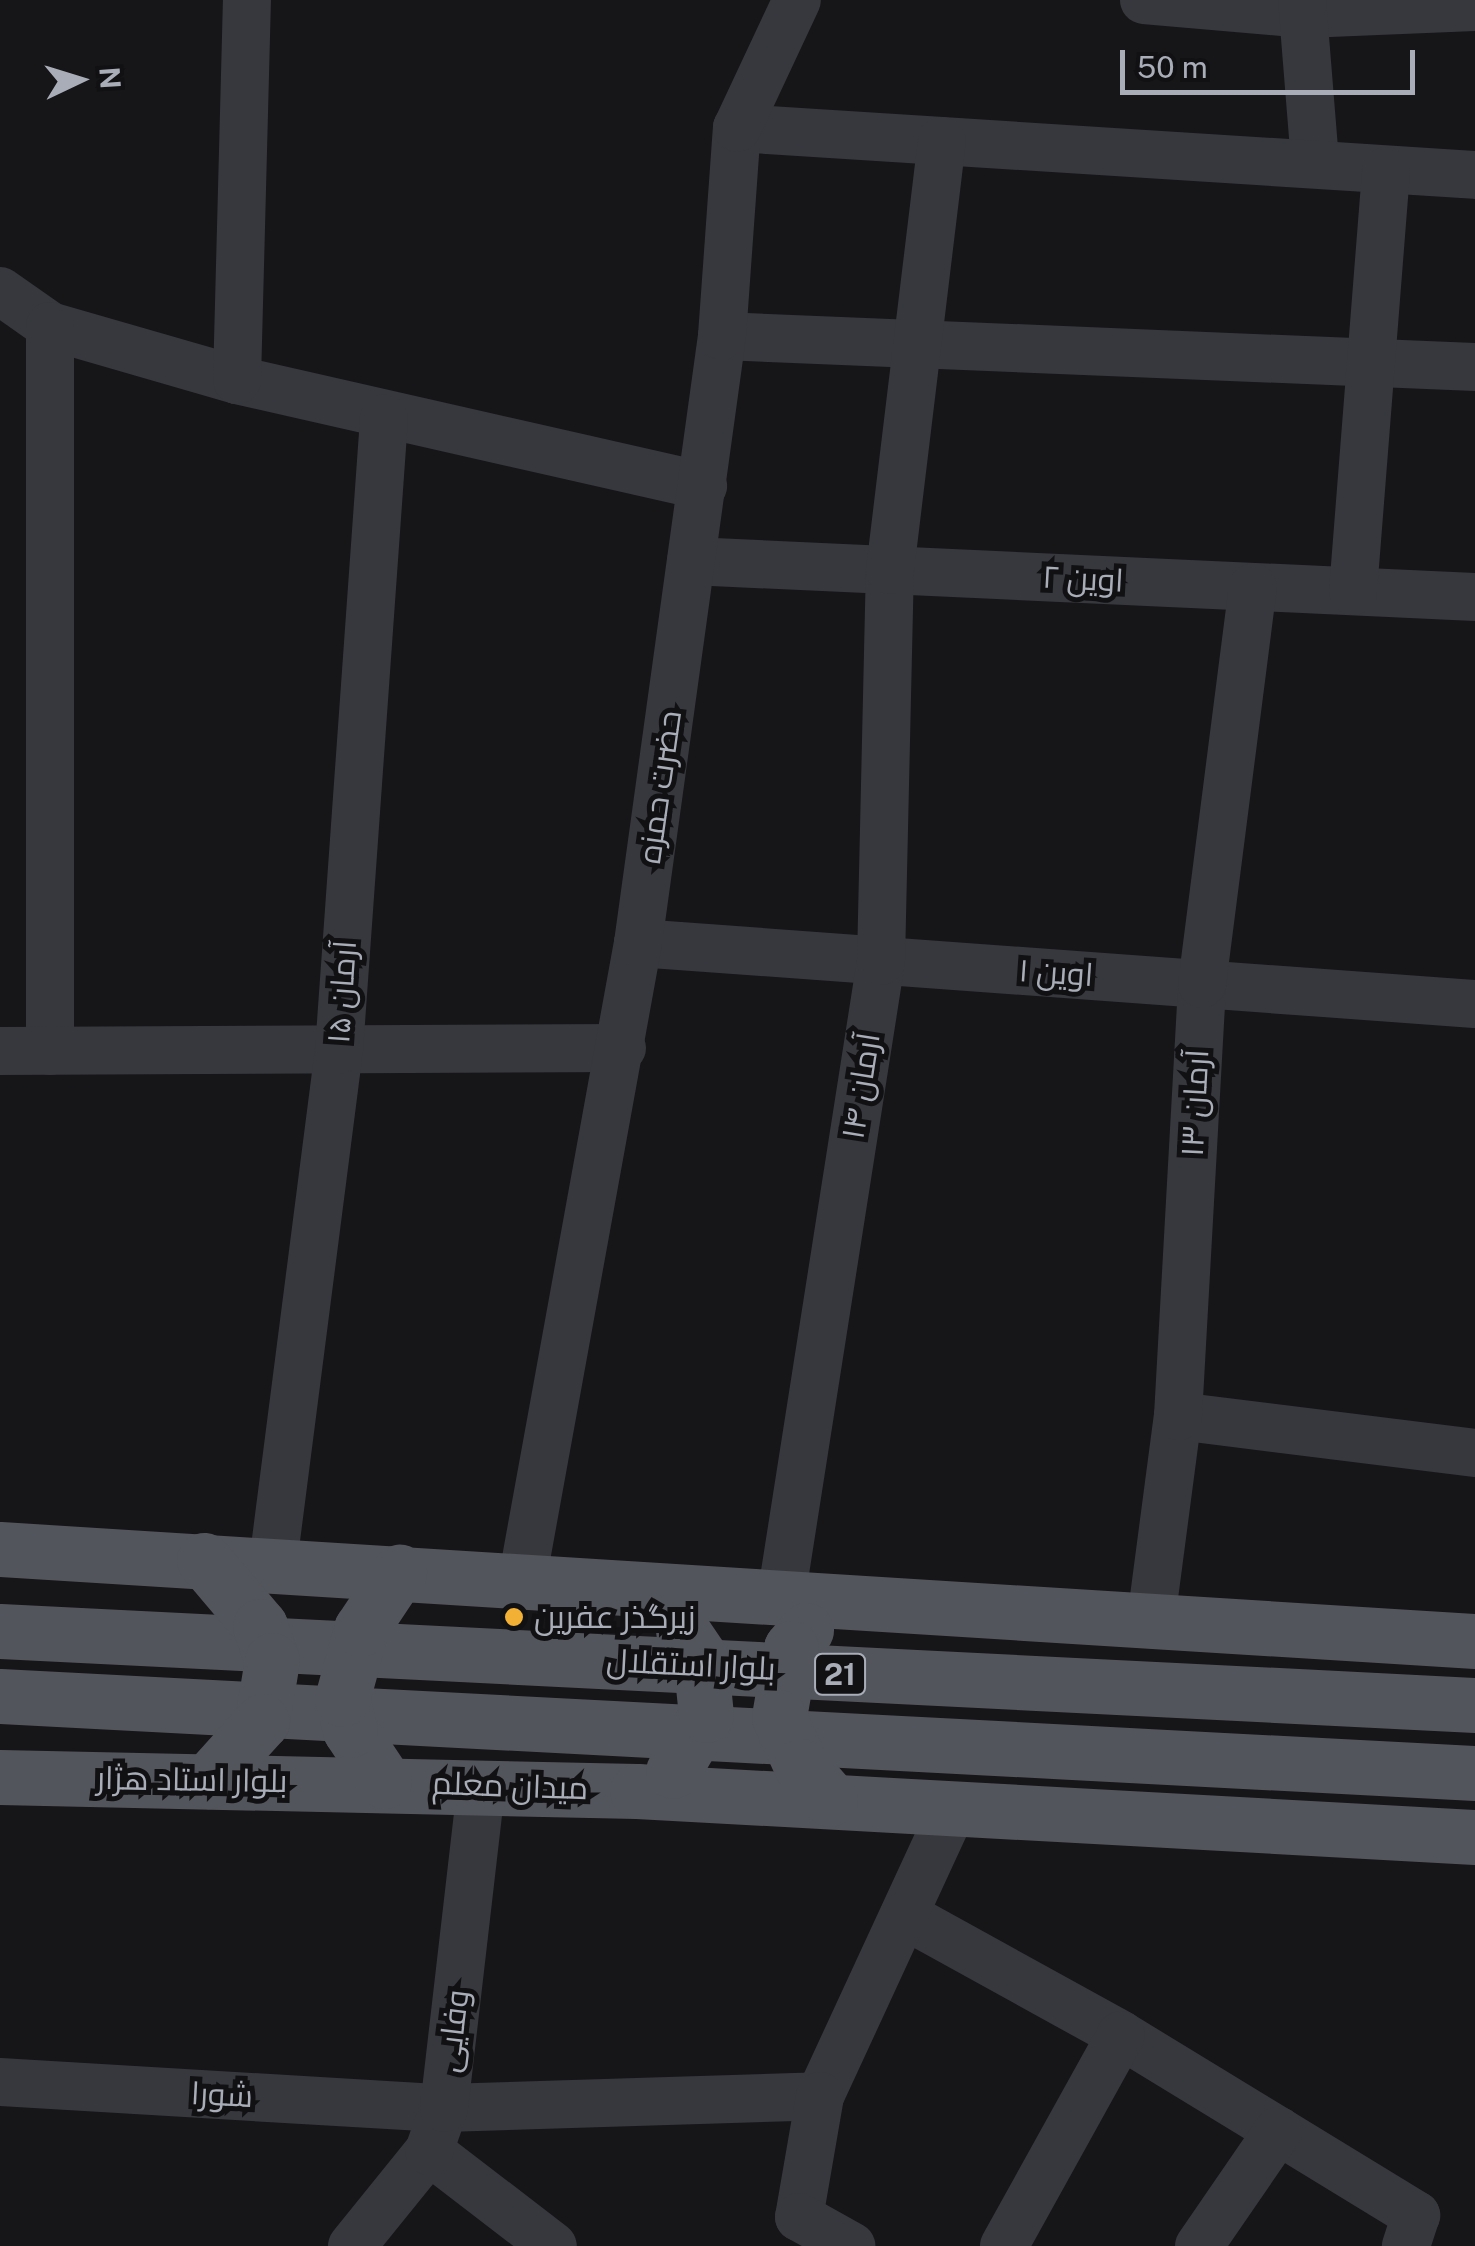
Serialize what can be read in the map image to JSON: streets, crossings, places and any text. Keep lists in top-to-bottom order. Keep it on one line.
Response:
{"streets":{"main road":["بلوار استقلال","21","بلوار استاد هژار","میدان معلم"],"street":["اوین ۲","حضرت حمزه","اوین ۱","آرمان ۱۵","آرمان ۱۴","آرمان ۱۳","وفایی","شورا"]},"crossings":[["اوین ۲","حضرت حمزه"],["اوین ۲","آرمان ۱۴"],["اوین ۲","آرمان ۱۳"],["حضرت حمزه","اوین ۱"],["اوین ۱","آرمان ۱۴"],["اوین ۱","آرمان ۱۳"],["بلوار استاد هژار","میدان معلم"],["میدان معلم","وفایی"],["وفایی","شورا"]],"places":["زیرگذر عفرین"],"scale_bar":"50 m","north":"right"}
